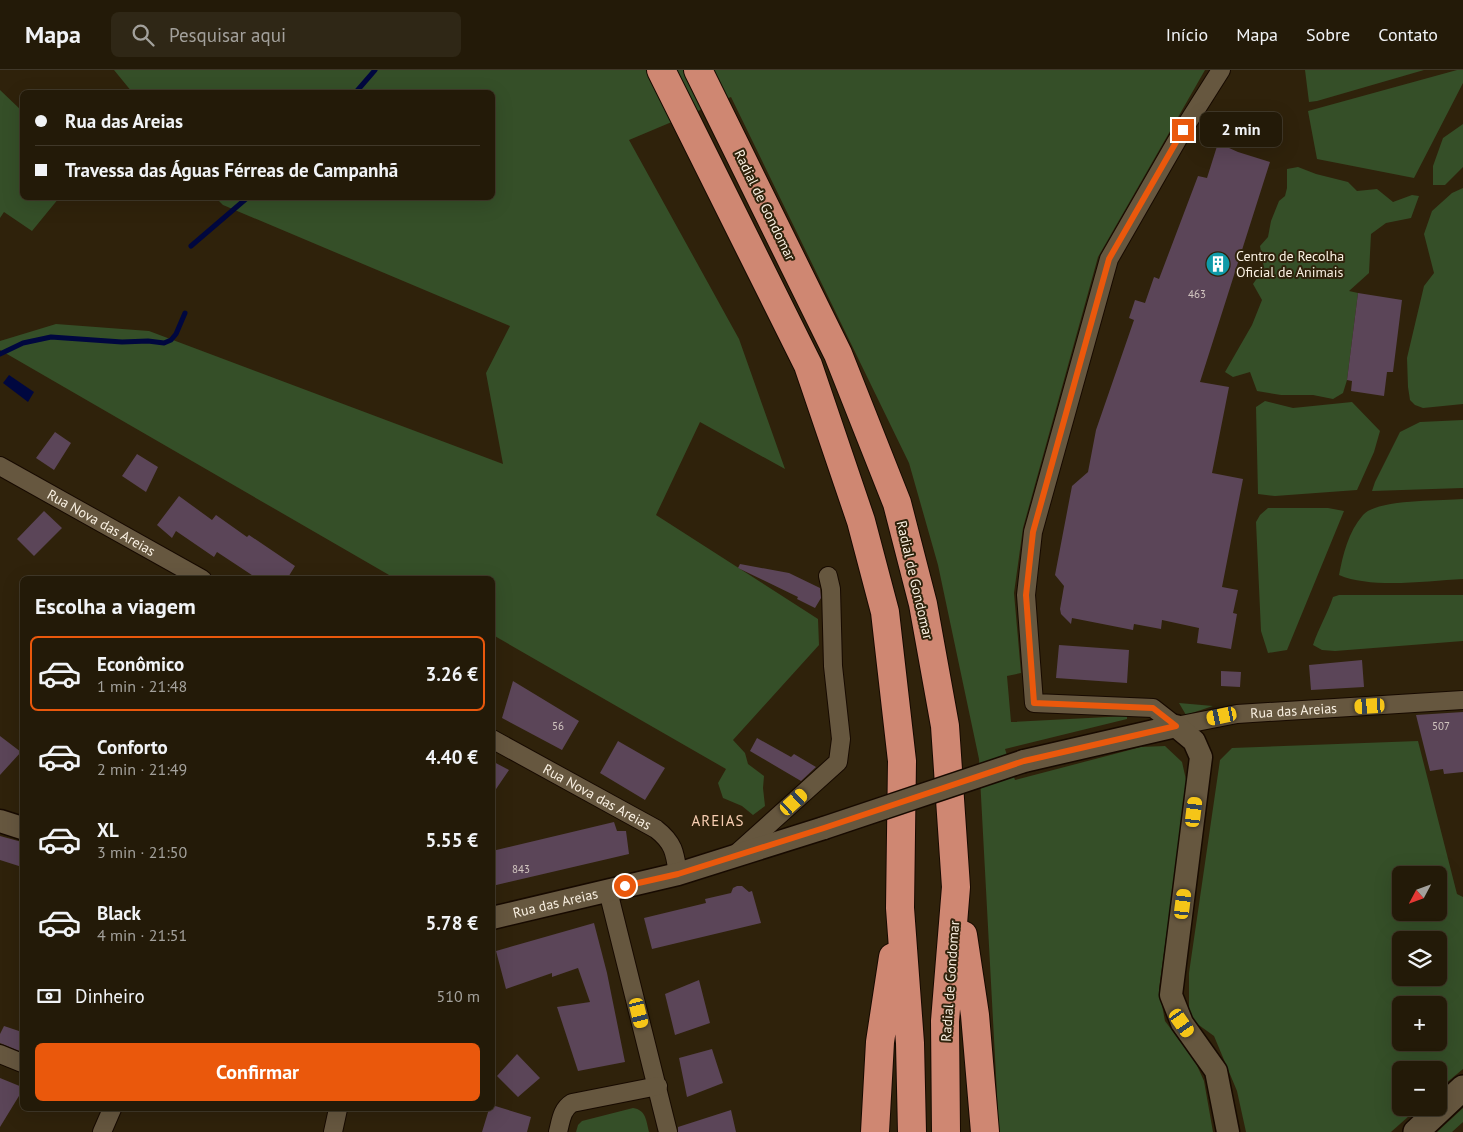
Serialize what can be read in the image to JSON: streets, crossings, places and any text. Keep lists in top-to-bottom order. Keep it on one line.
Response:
{"streets":{"highway":["Radial de Gondomar"],"street":["Rua Nova das Areias","Rua das Areias"]},"crossings":[["Rua Nova das Areias","Rua das Areias"]],"districts":["AREIAS"],"places":{"building":["Centro de Recolha Oficial de Animais"]},"house_numbers":["463","56","507","843"],"north":"bottom left","page":{"header":"Mapa","search":"Pesquisar aqui","nav":["Início","Mapa","Sobre","Contato"],"banner":["Rua das Areias","Travessa das Águas Férreas de Campanhã"],"bubble":"2 min","heading":"Escolha a viagem","list":[{"name":"Econômico","note":"1 min · 21:48","value":"3.26 €"},{"name":"Conforto","note":"2 min · 21:49","value":"4.40 €"},{"name":"XL","note":"3 min · 21:50","value":"5.55 €"},{"name":"Black","note":"4 min · 21:51","value":"5.78 €"}],"map_buttons":["+","−"],"pay":["Dinheiro","510 m"],"buttons":"Confirmar"}}
